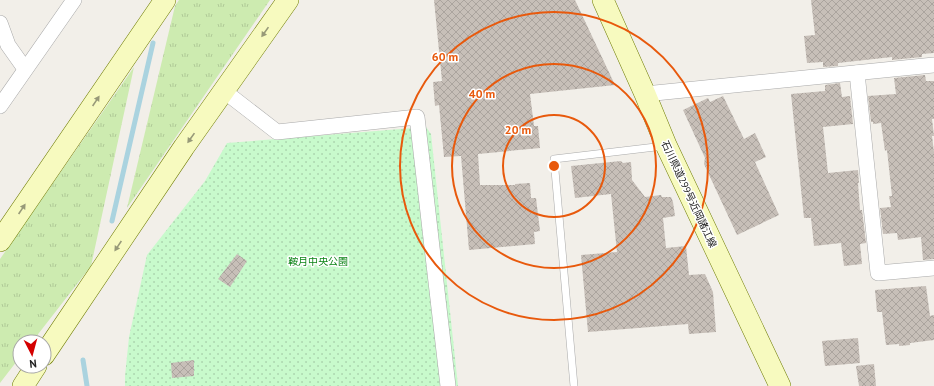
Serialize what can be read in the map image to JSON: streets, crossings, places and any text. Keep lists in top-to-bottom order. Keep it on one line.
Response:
{"streets":{"street":["石川県道299号近岡諸江線"]},"parks":["鞍月中央公園"],"north":"bottom","rings":["60 m","40 m","20 m"]}
